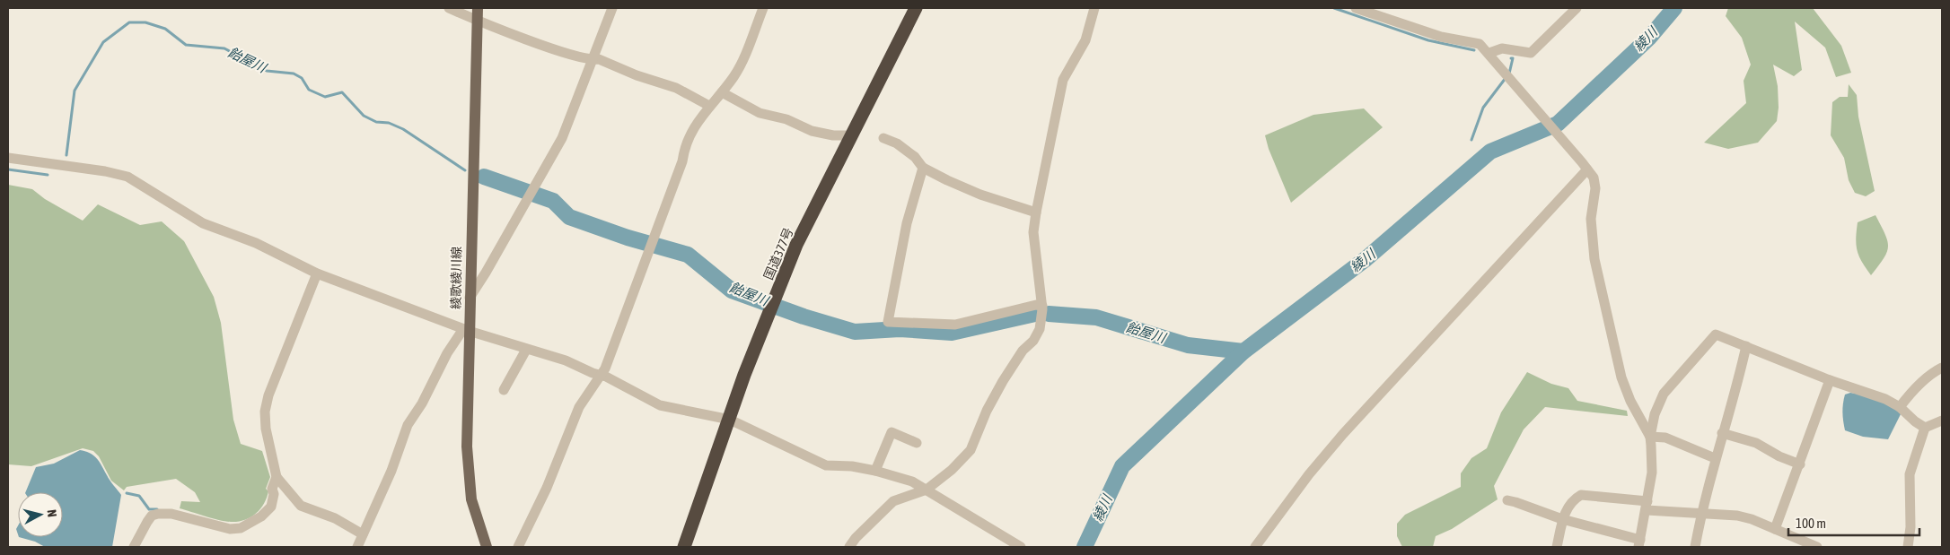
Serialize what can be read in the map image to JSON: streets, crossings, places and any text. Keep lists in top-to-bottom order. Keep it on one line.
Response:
{"streets":{"highway":["国道377号"],"main road":["綾歌綾川線"]},"water":["綾川","飴屋川"],"scale_bar":"100 m","north":"right"}
